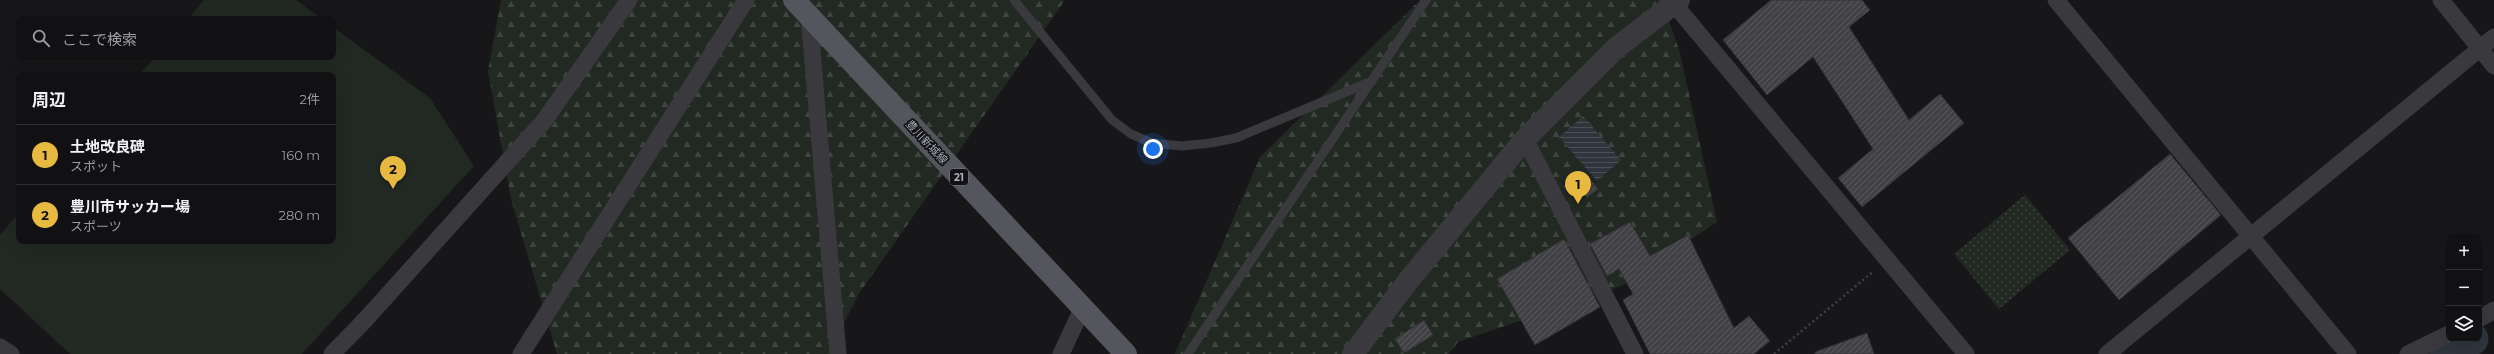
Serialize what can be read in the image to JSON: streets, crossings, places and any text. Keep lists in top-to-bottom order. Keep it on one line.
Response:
{"streets":{"main road":["豊川新城線","21"]},"page":{"search":"ここで検索","heading":["周辺","2件"],"list":[{"mark":"1","name":"土地改良碑","note":"スポット","value":"160 m"},{"mark":"2","name":"豊川市サッカー場","note":"スポーツ","value":"280 m"}],"pins":["2","1"],"map_buttons":["+","−"]}}
